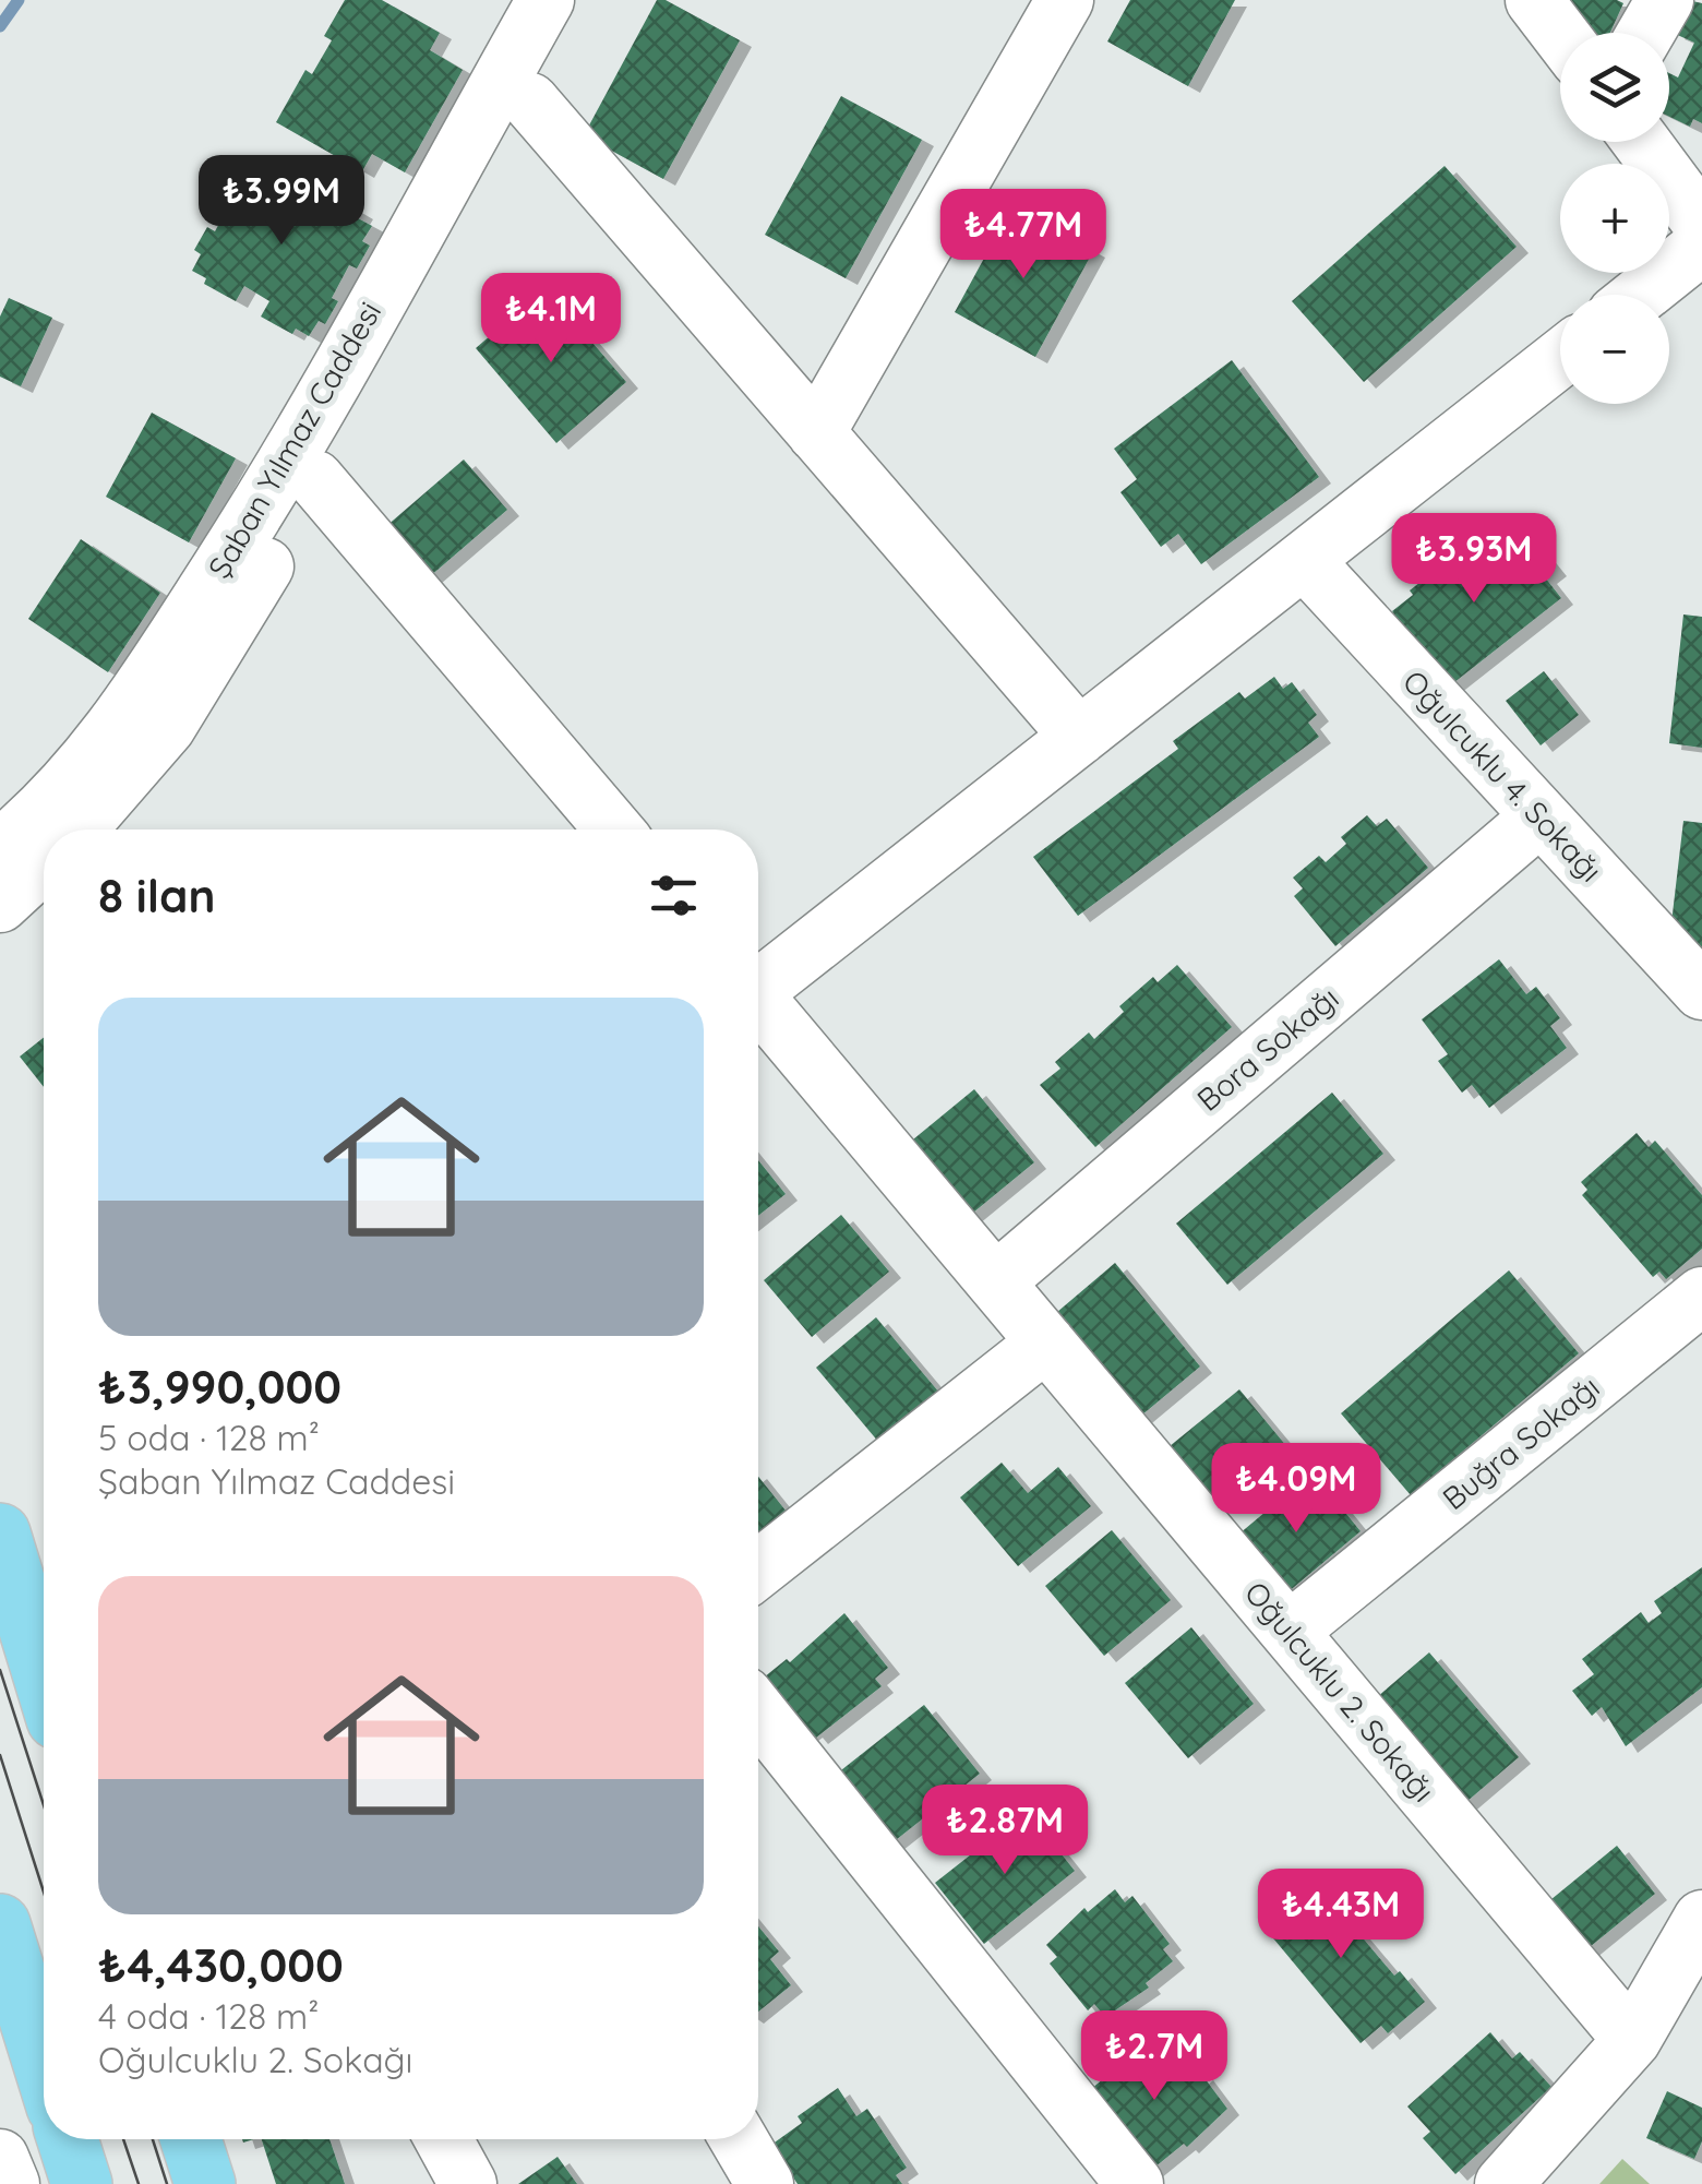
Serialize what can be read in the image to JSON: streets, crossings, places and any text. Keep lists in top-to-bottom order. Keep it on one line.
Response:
{"streets":{"street":["Şaban Yılmaz Caddesi","Oğulcuklu 4. Sokağı","Bora Sokağı","Buğra Sokağı","Oğulcuklu 2. Sokağı"]},"crossings":[["Oğulcuklu 4. Sokağı","Bora Sokağı"],["Bora Sokağı","Oğulcuklu 2. Sokağı"],["Buğra Sokağı","Oğulcuklu 2. Sokağı"]],"page":{"map_buttons":["+","−"],"price":["₺3.99M","₺4.77M","₺4.1M","₺3.93M","₺4.09M","₺2.87M","₺4.43M","₺2.7M"],"heading":"8 ilan","list":[{"name":"₺3,990,000","note":"5 oda · 128 m² · Şaban Yılmaz Caddesi"},{"name":"₺4,430,000","note":"4 oda · 128 m² · Oğulcuklu 2. Sokağı"}]}}
